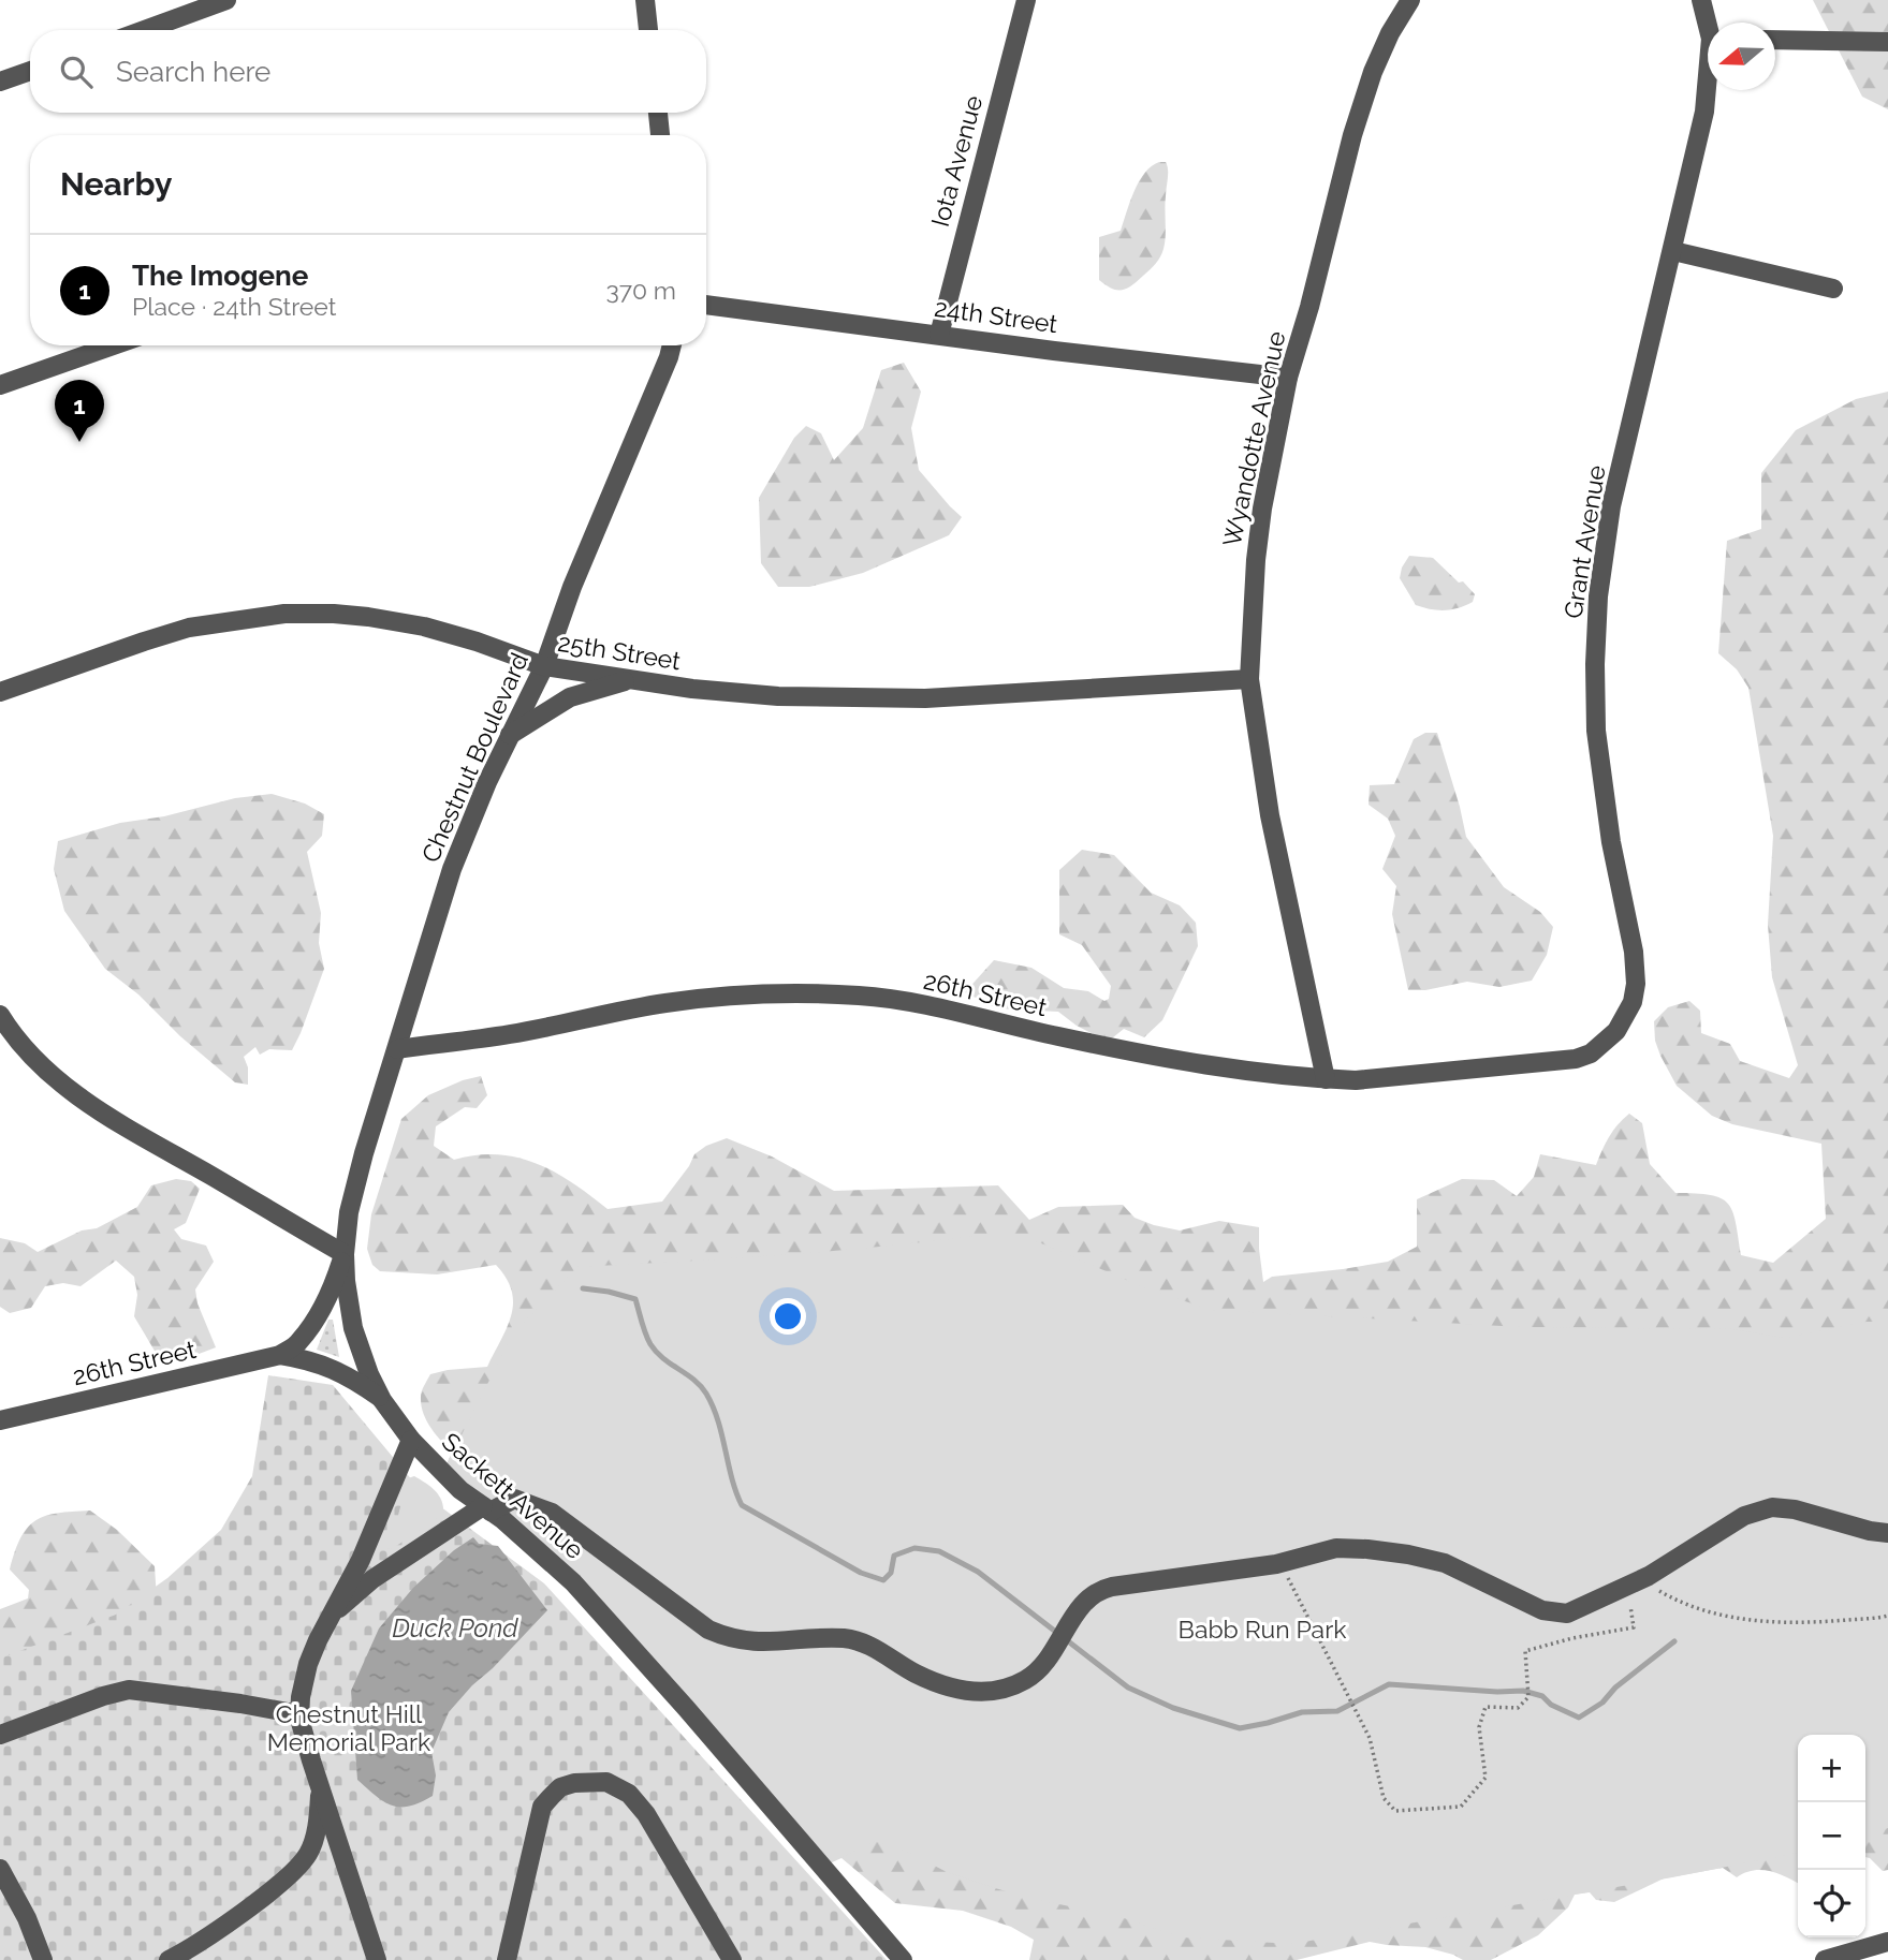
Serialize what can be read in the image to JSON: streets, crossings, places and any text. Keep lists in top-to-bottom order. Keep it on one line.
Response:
{"streets":{"street":["Iota Avenue","24th Street","Wyandotte Avenue","Grant Avenue","25th Street","Chestnut Boulevard","26th Street","Sackett Avenue"]},"crossings":[["Iota Avenue","24th Street"],["24th Street","Wyandotte Avenue"],["Wyandotte Avenue","25th Street"],["Wyandotte Avenue","26th Street"],["Grant Avenue","26th Street"],["25th Street","Chestnut Boulevard"],["Chestnut Boulevard","26th Street"],["Chestnut Boulevard","Sackett Avenue"],["26th Street","Sackett Avenue"]],"water":["Duck Pond"],"parks":["Babb Run Park","Chestnut Hill Memorial Park"],"north":"left","page":{"search":"Search here","heading":"Nearby","list":[{"mark":"1","name":"The Imogene","note":"Place · 24th Street","value":"370 m"}],"pins":"1","map_buttons":["+","−"]}}
